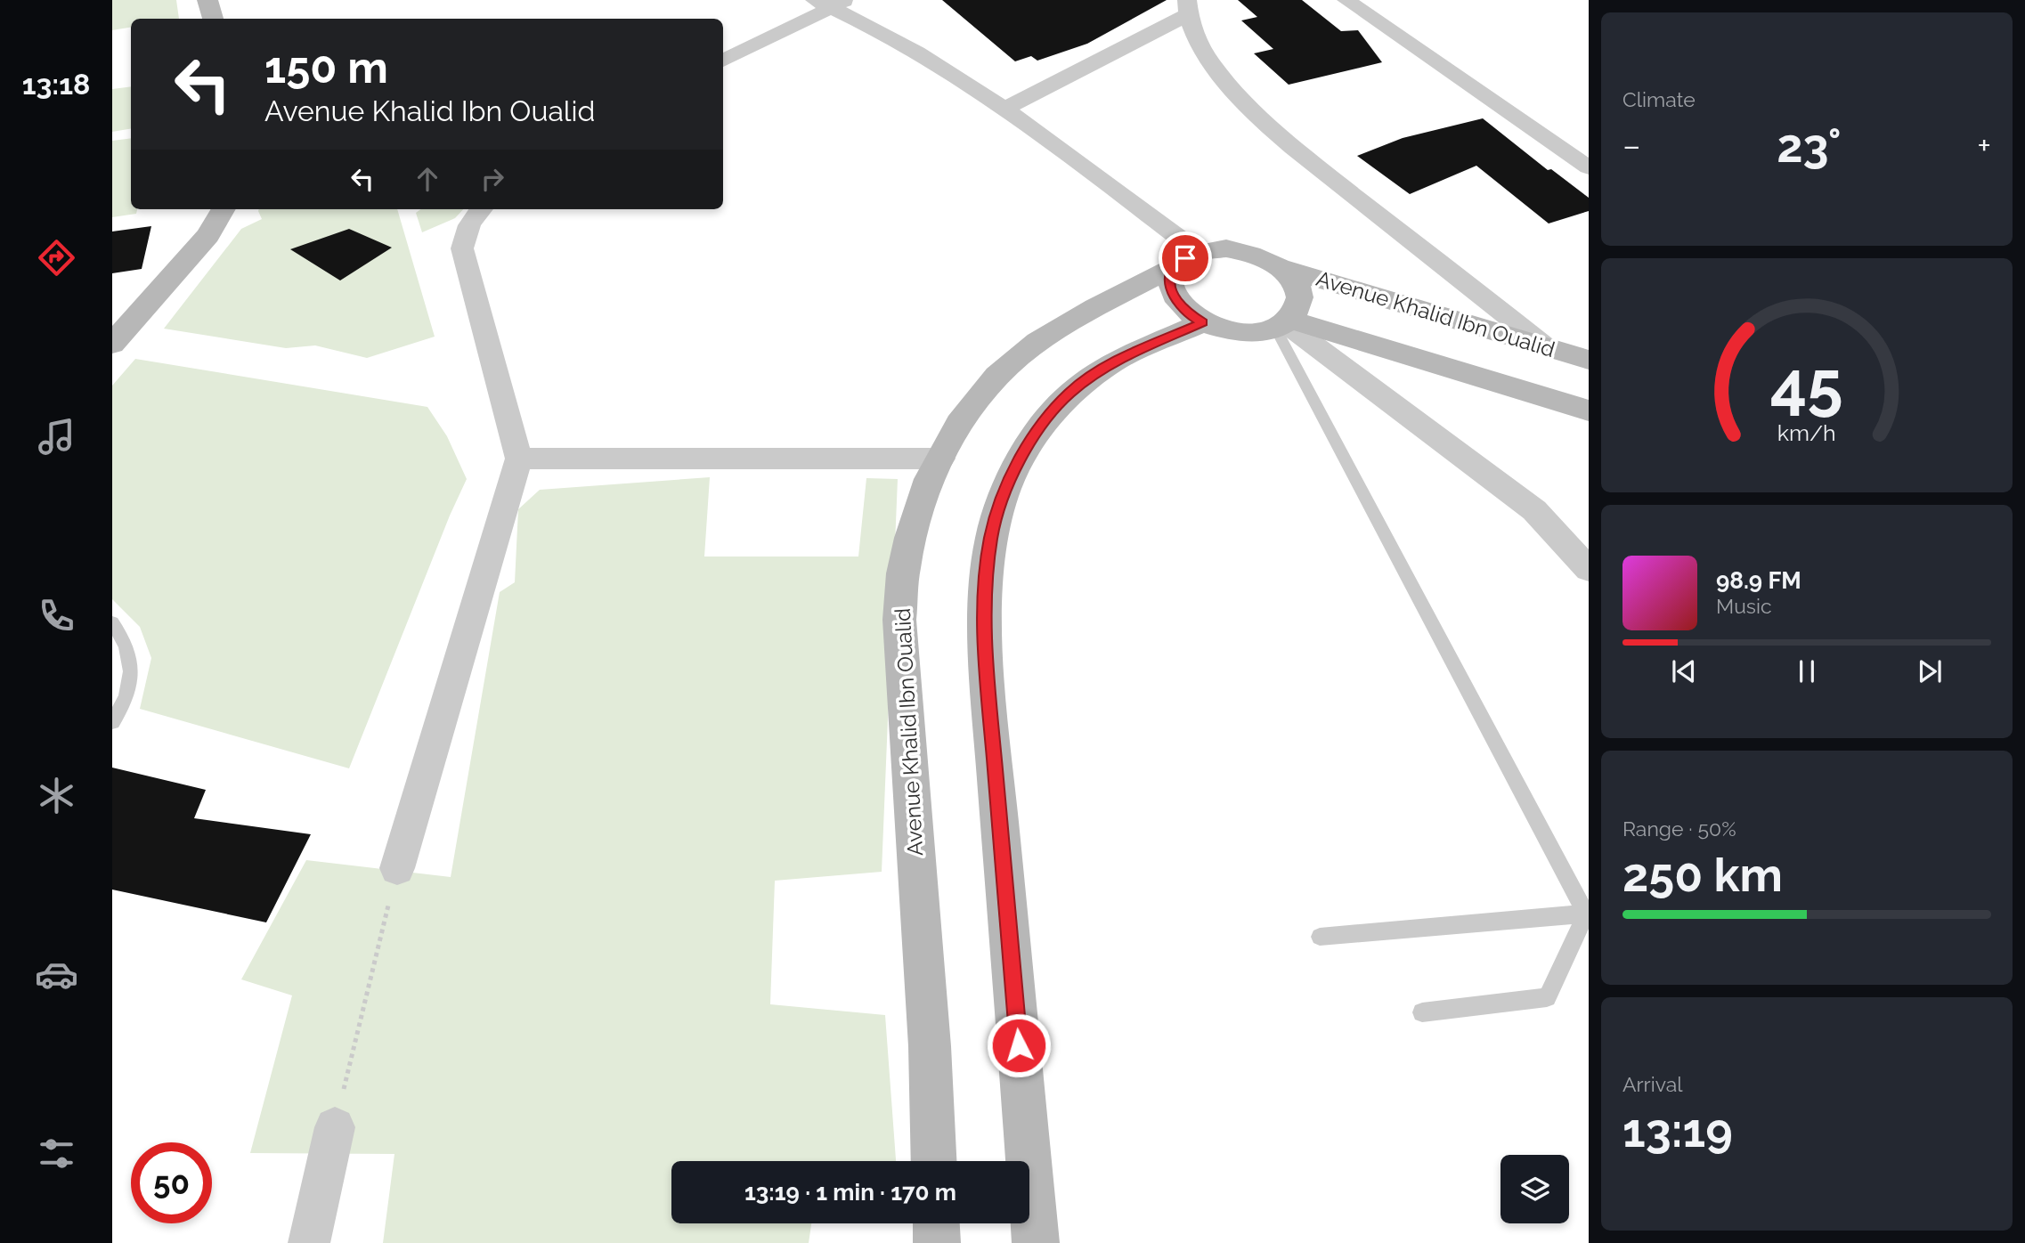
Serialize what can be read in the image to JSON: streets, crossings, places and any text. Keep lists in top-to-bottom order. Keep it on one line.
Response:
{"streets":{"main road":["Avenue Khalid Ibn Oualid"]},"page":{"tabs":"13:18","tile":["Climate",["Range · 50%","250 km"],["Arrival","13:19"]],"turn":["150 m","Avenue Khalid Ibn Oualid"],"heat":["−","23°","+"],"song":["98.9 FM","Music"],"limit":"50","trip":"13:19 · 1 min · 170 m","gauge":["45","km/h"]}}
